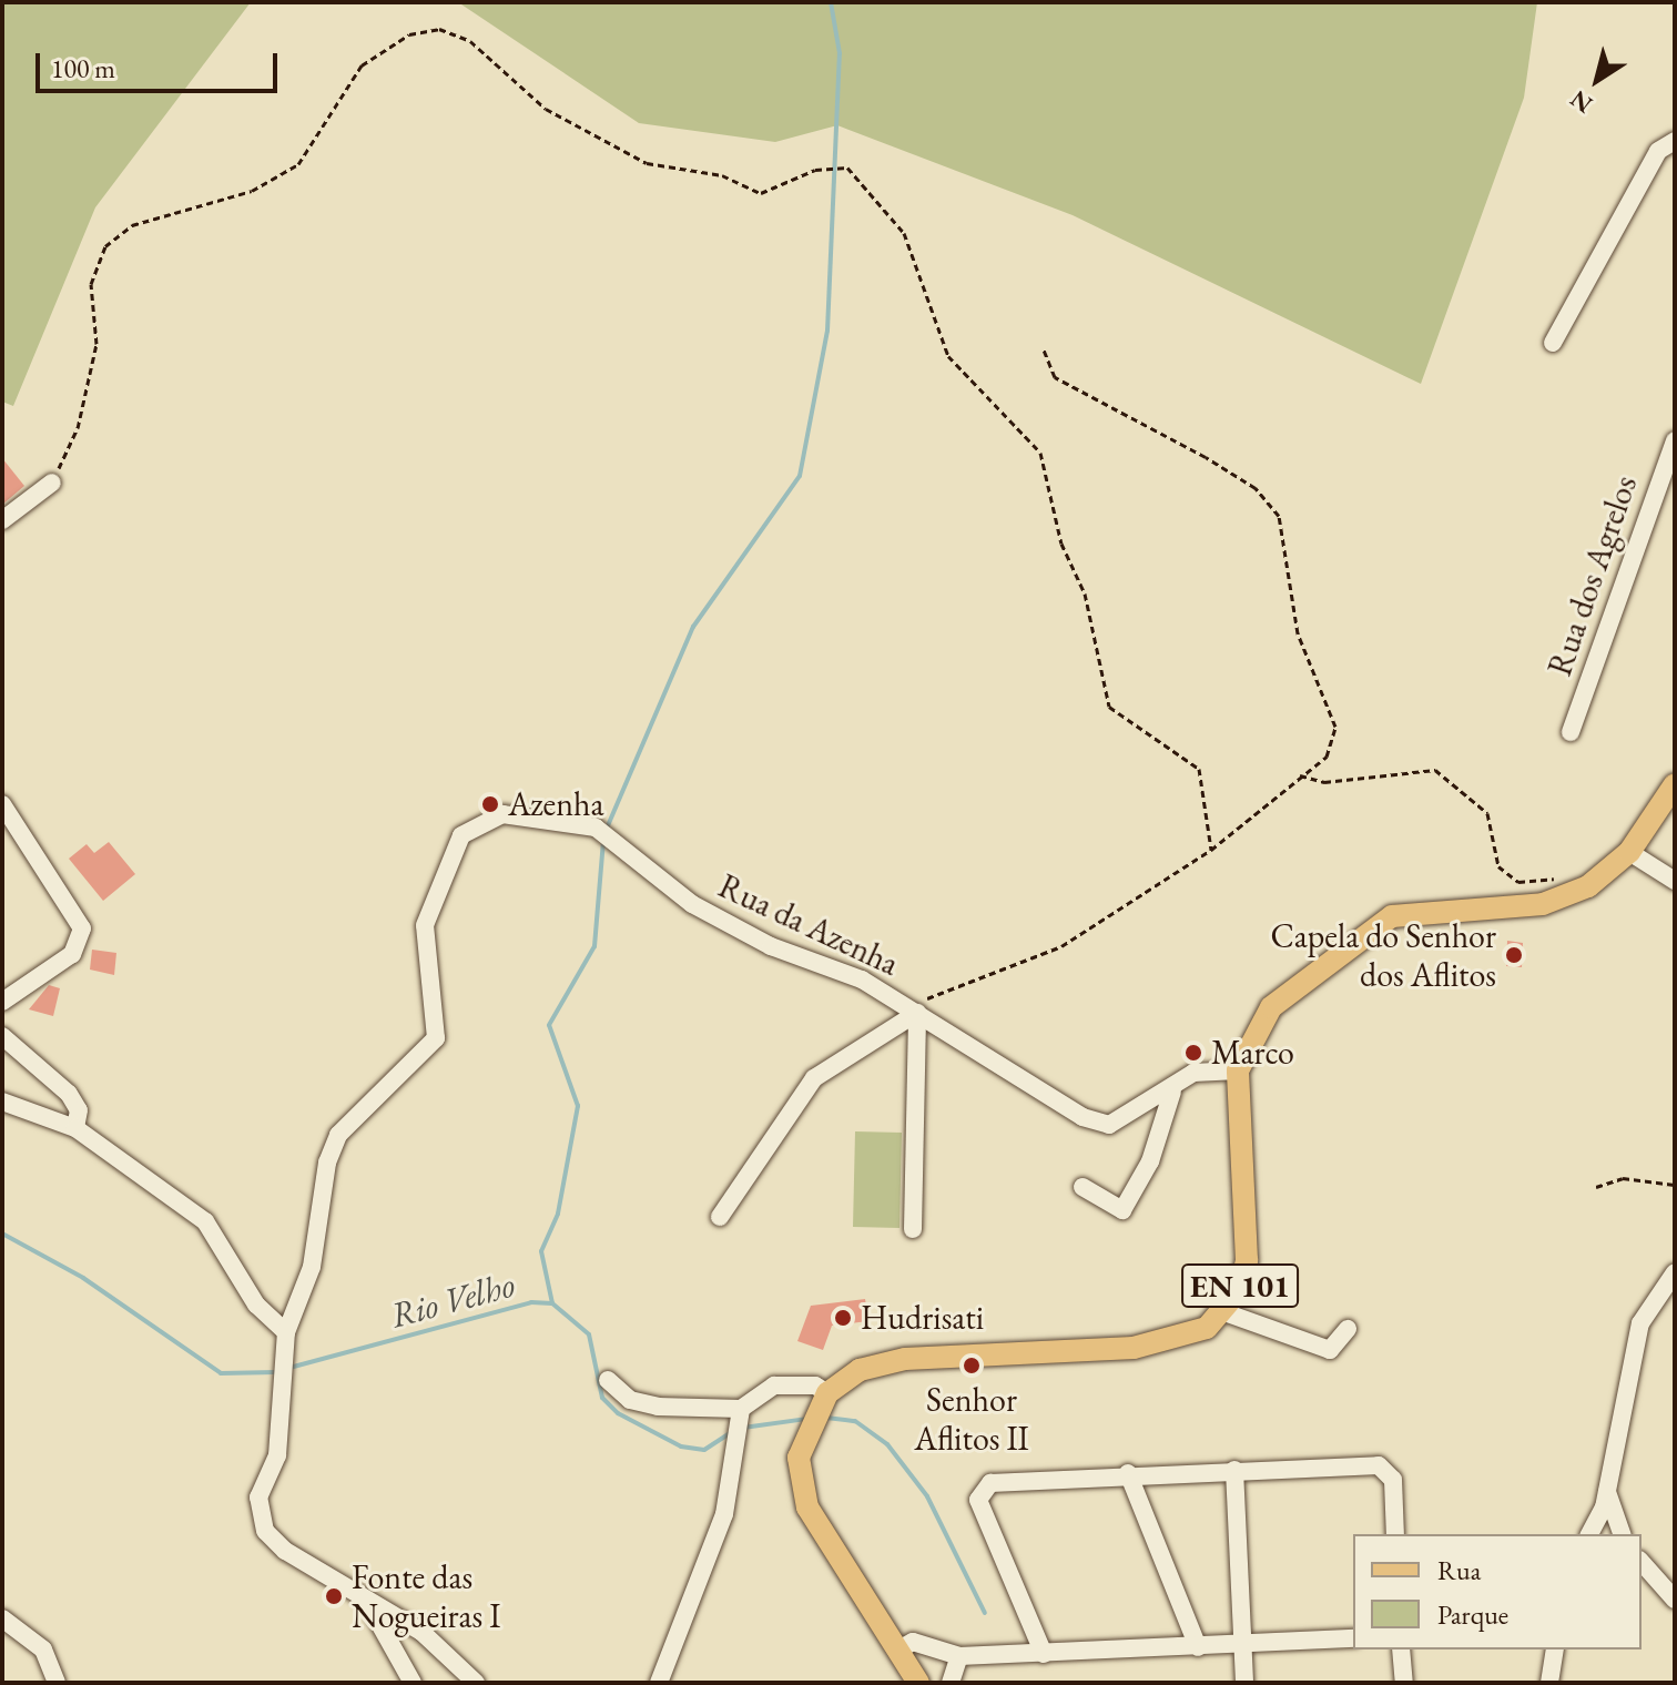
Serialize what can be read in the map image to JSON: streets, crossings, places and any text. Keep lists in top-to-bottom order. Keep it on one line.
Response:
{"streets":{"main road":["EN 101"],"street":["Rua dos Agrelos","Rua da Azenha"]},"water":["Rio Velho"],"places":["Azenha","Capela do Senhor dos Aflitos","Marco","Hudrisati","Senhor Aflitos II","Fonte das Nogueiras I"],"legend":["Rua","Parque"],"scale_bar":"100 m","north":"bottom left"}
